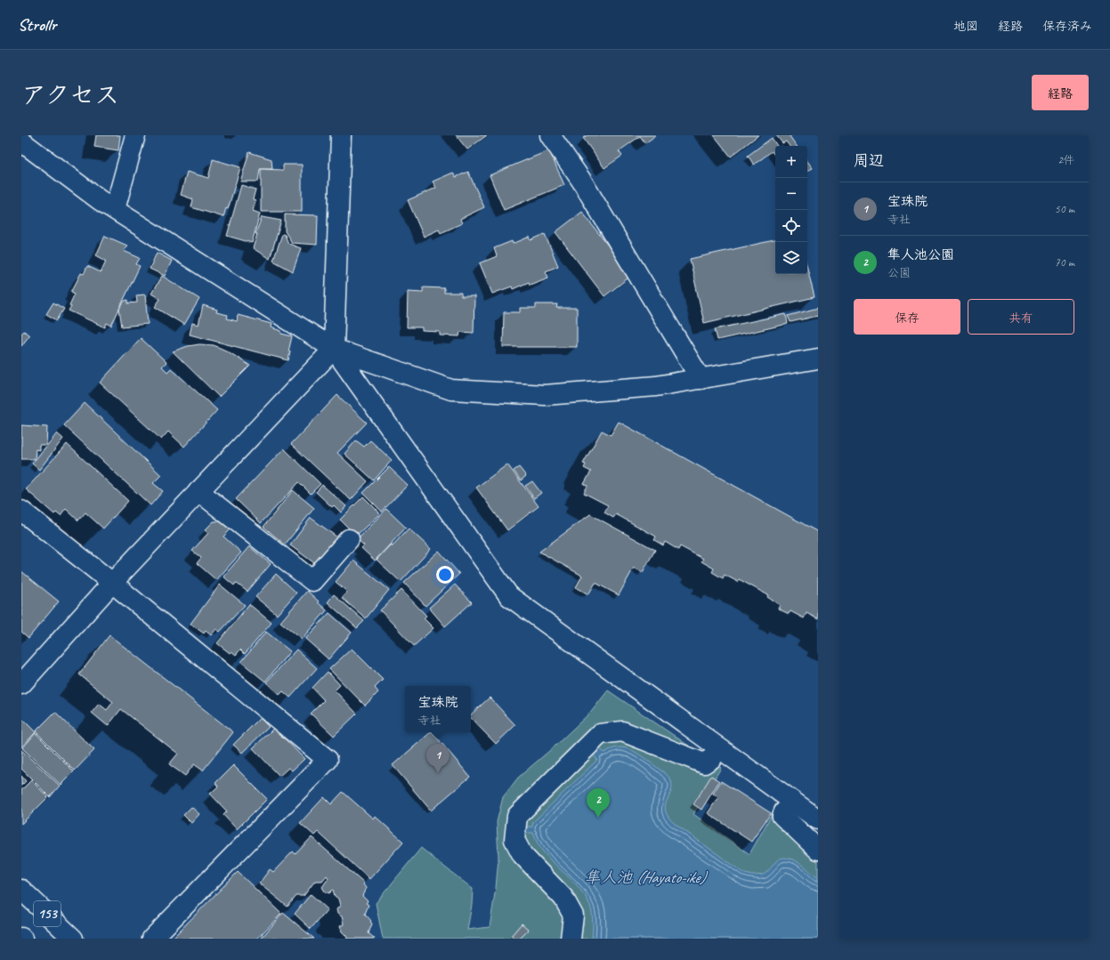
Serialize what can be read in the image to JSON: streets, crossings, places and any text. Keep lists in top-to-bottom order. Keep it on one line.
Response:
{"streets":{"main road":["153"]},"water":["隼人池 (Hayato-ike)"],"page":{"header":"Strollr","nav":["地図","経路","保存済み"],"title":"アクセス","buttons":["経路",["保存","共有"]],"heading":["周辺","2件"],"map_buttons":["+","−"],"list":[{"mark":"1","name":"宝珠院","note":"寺社","value":"50 m"},{"mark":"2","name":"隼人池公園","note":"公園","value":"70 m"}],"popup":["宝珠院","寺社"],"pins":["1","2"]}}
